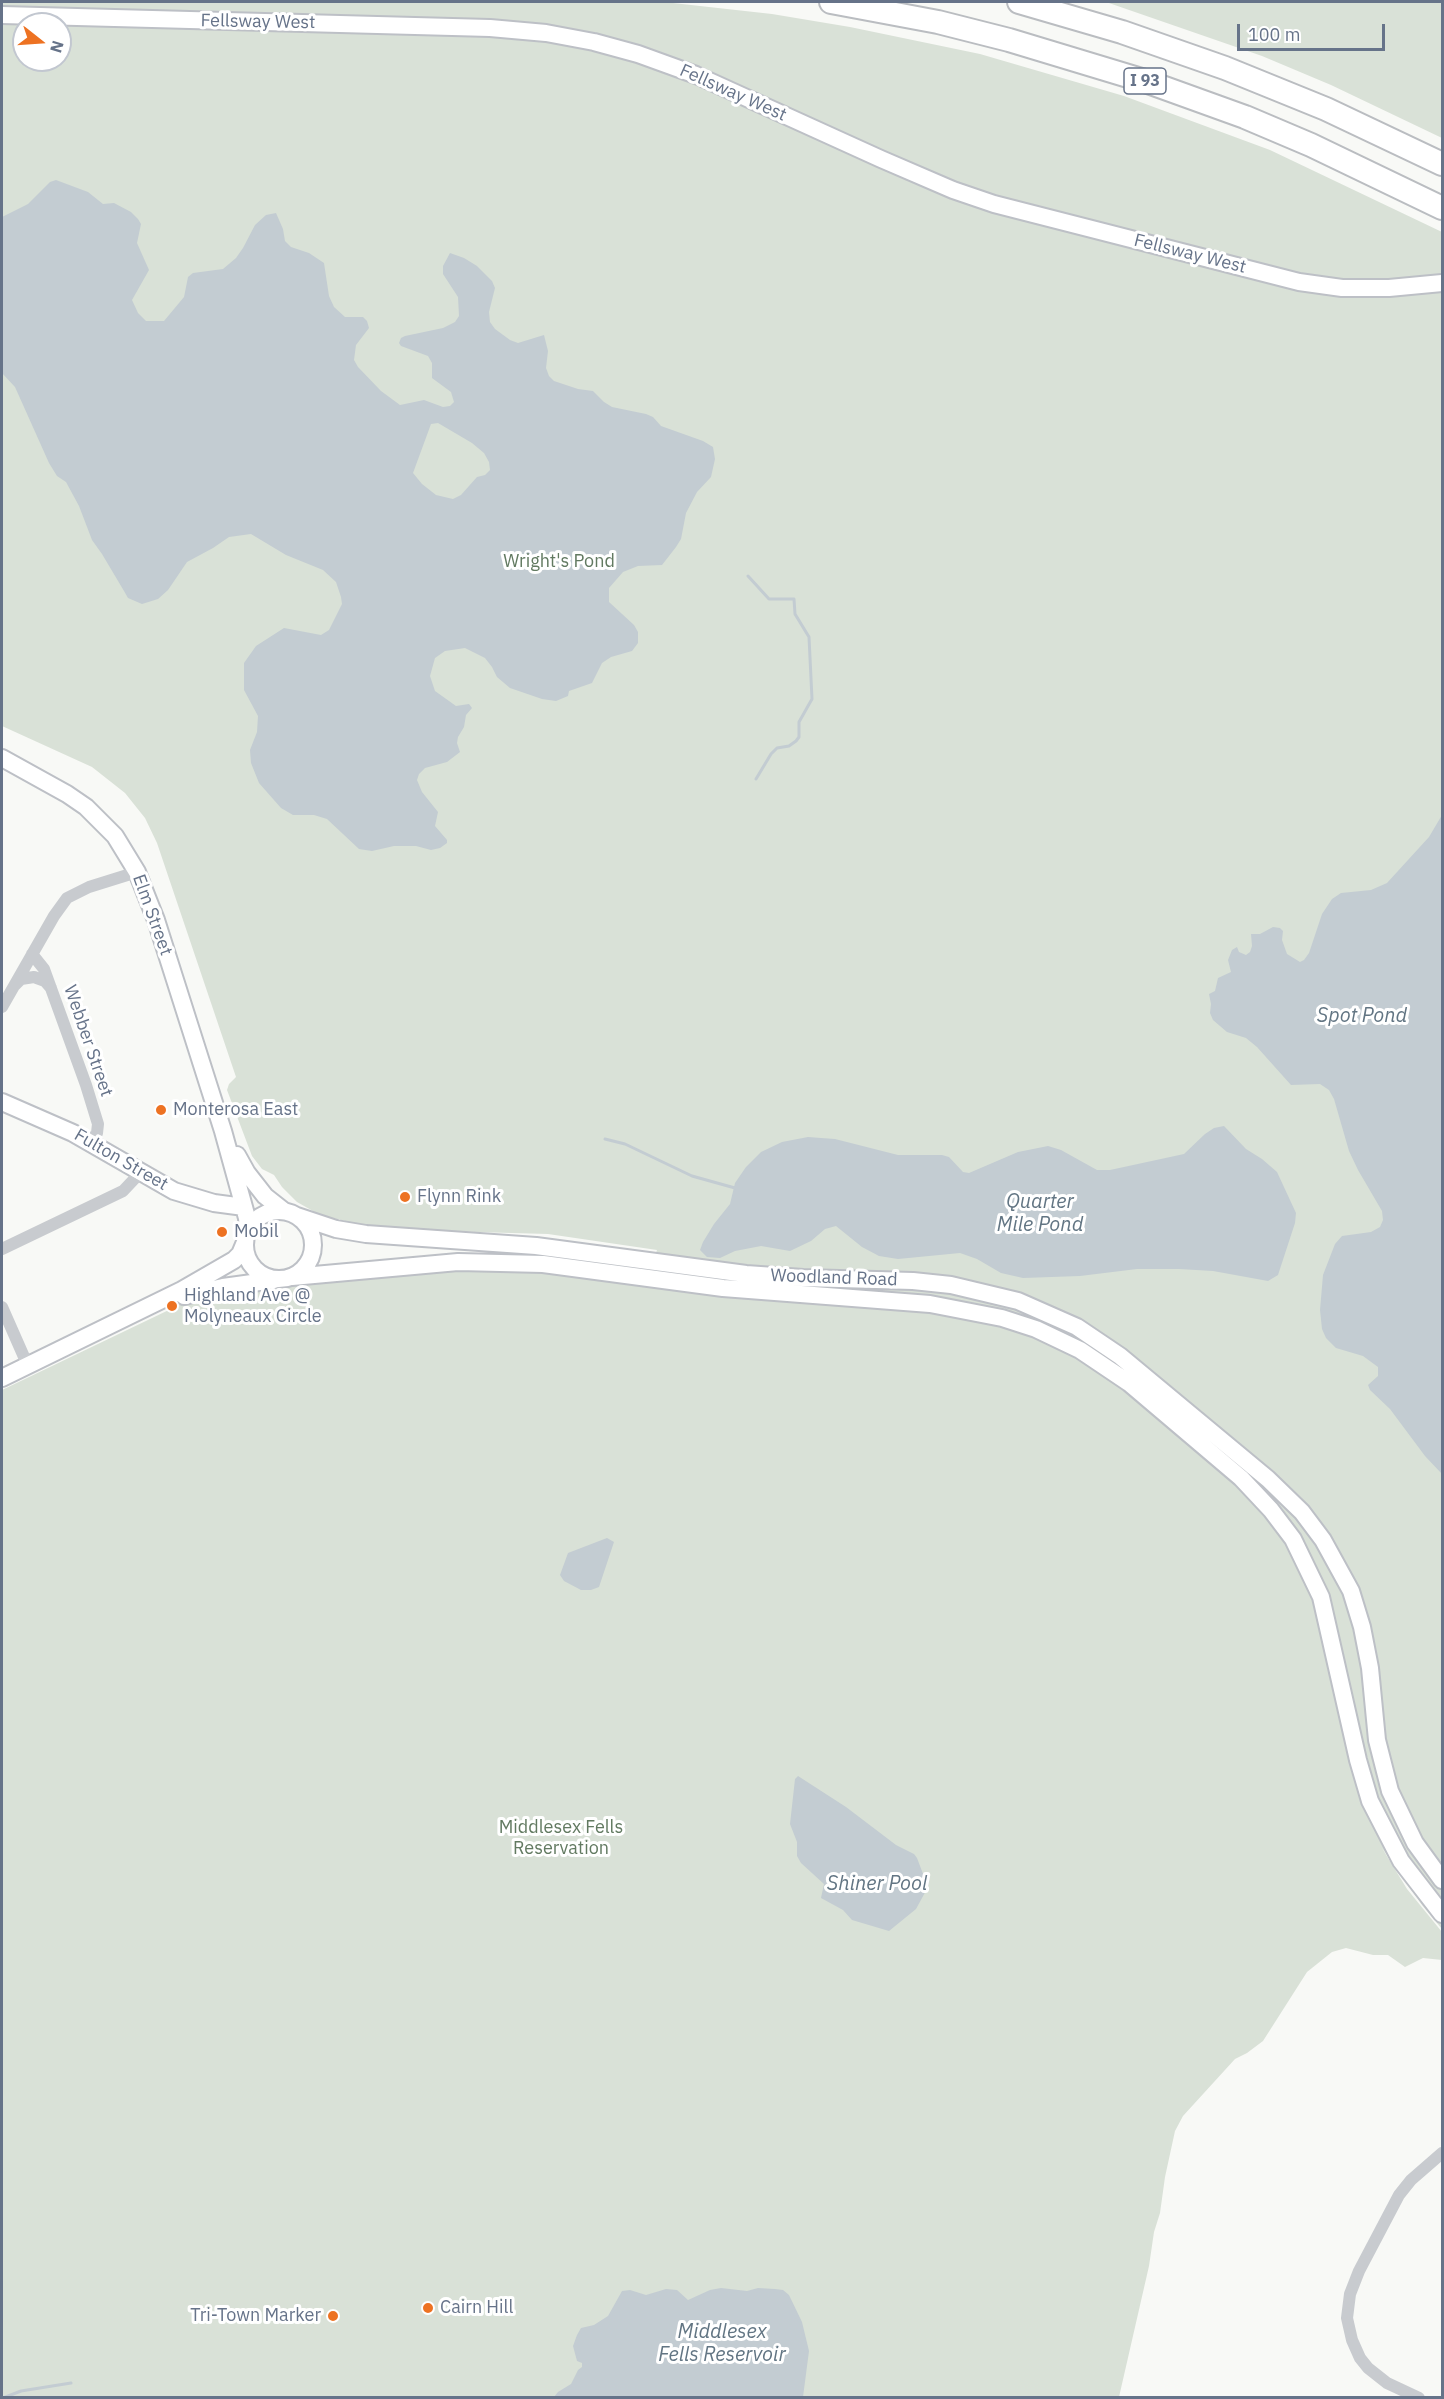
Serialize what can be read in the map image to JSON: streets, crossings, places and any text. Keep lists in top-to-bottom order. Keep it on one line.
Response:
{"streets":{"highway":["I 93"],"main road":["Fellsway West","Elm Street","Fulton Street","Woodland Road"],"street":["Webber Street"]},"crossings":[["Elm Street","Fulton Street"],["Elm Street","Woodland Road"],["Webber Street","Fulton Street"]],"water":["Spot Pond","Quarter Mile Pond","Shiner Pool","Middlesex Fells Reservoir"],"parks":["Wright's Pond","Middlesex Fells Reservation"],"places":["Monterosa East","Flynn Rink","Mobil","Highland Ave @ Molyneaux Circle","Cairn Hill","Tri-Town Marker"],"scale_bar":"100 m","north":"right"}
